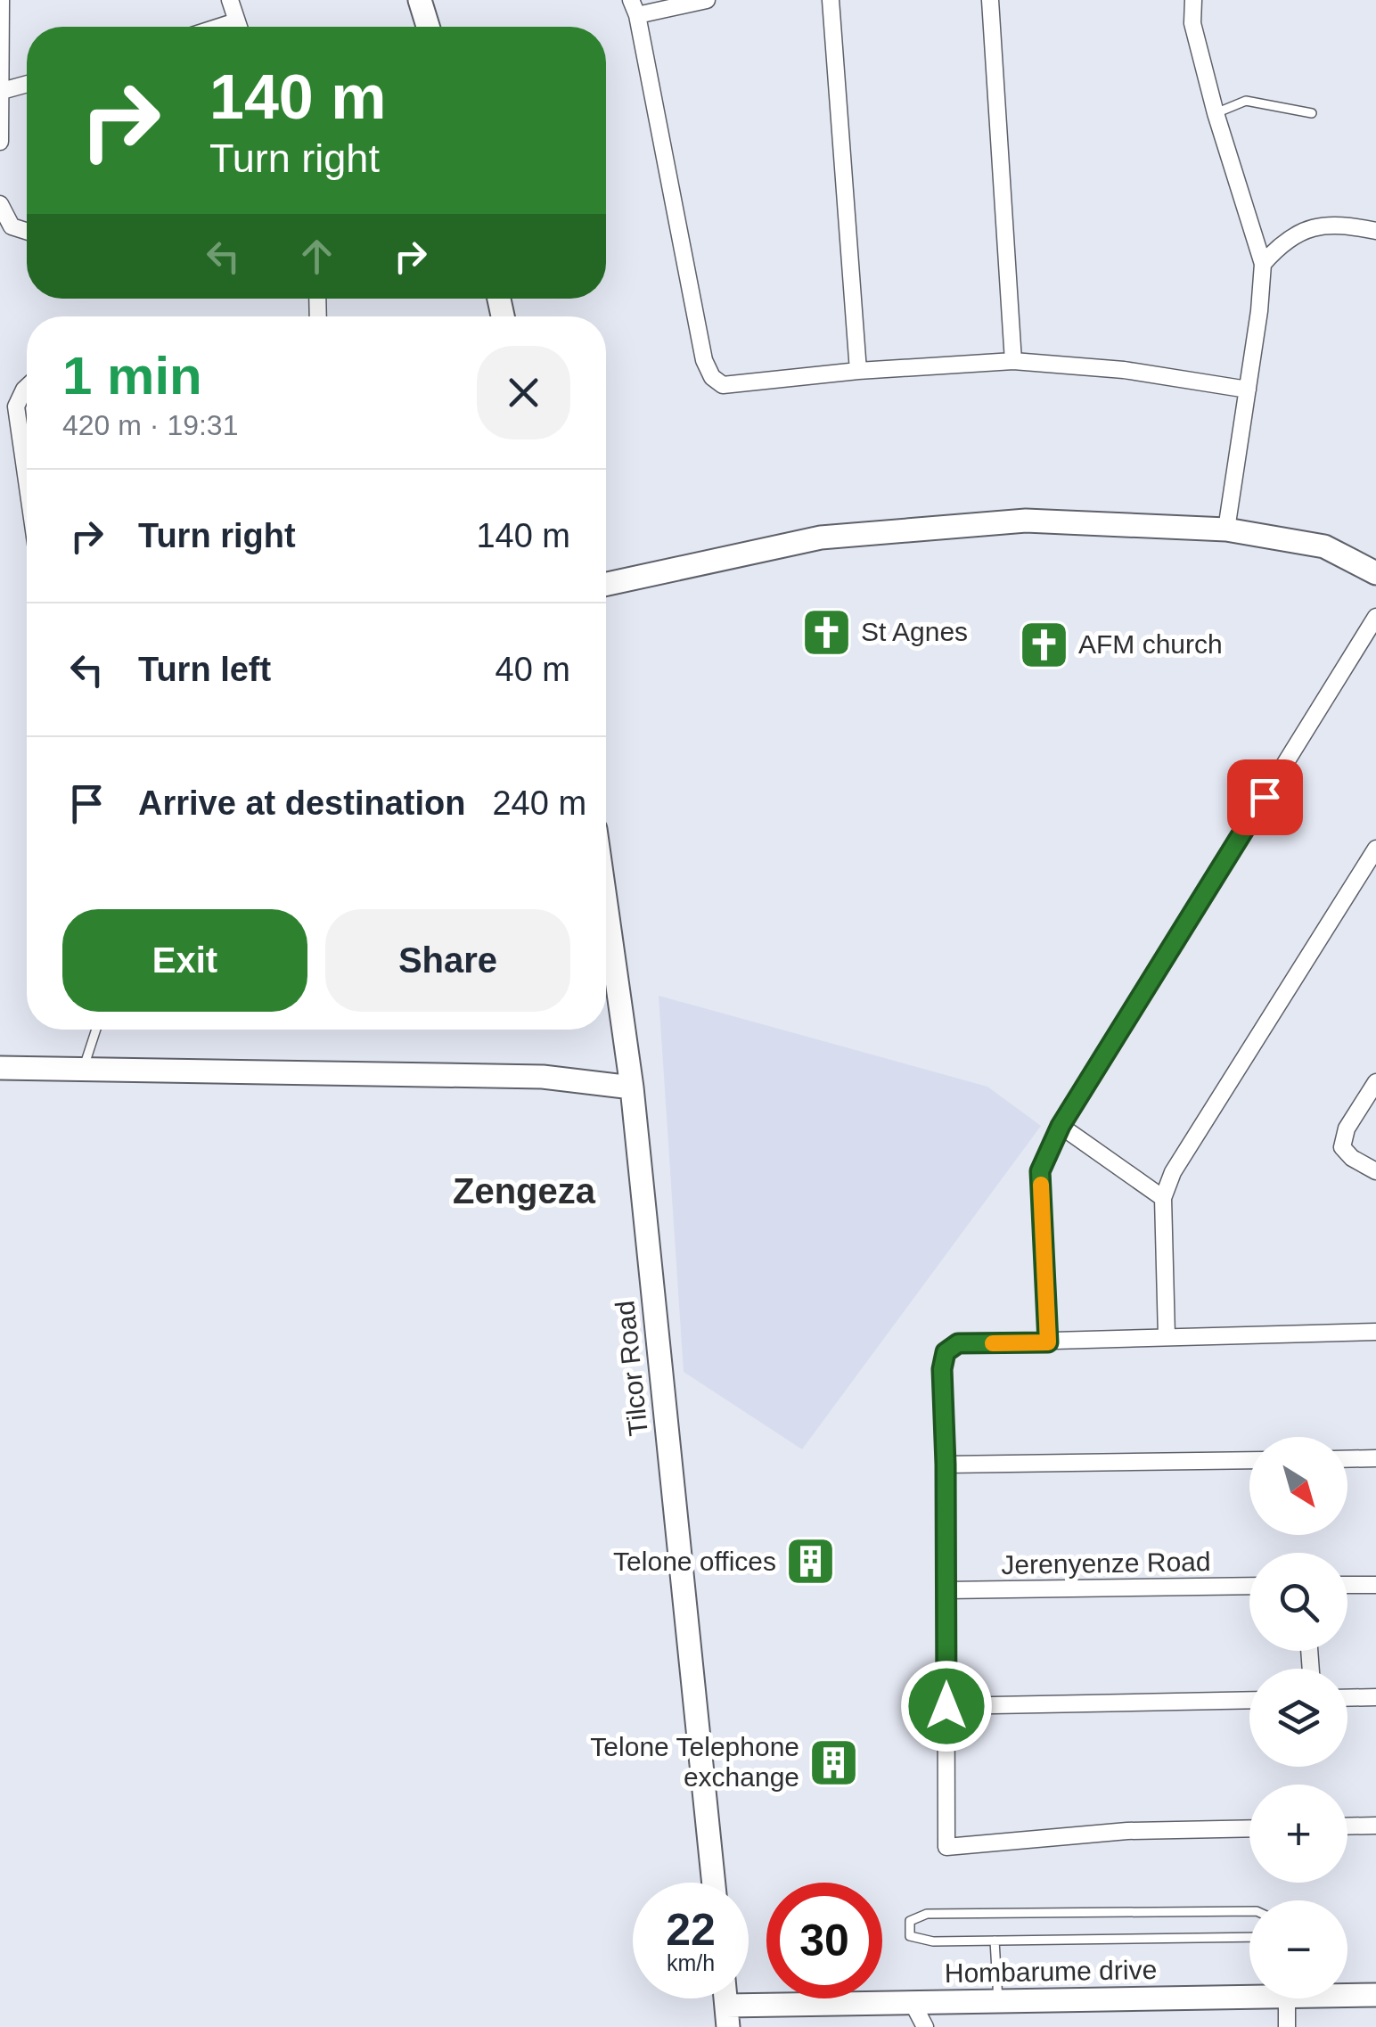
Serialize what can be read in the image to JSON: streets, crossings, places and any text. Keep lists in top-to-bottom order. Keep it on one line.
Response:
{"streets":{"street":["Tilcor Road","Jerenyenze Road","Hombarume drive"]},"districts":["Zengeza"],"places":{"church":["St Agnes","AFM church"],"building":["Telone offices","Telone Telephone exchange"]},"north":"bottom right","page":{"turn":["140 m","Turn right"],"heading":["1 min","420 m · 19:31"],"list":[{"name":"Turn right","value":"140 m"},{"name":"Turn left","value":"40 m"},{"name":"Arrive at destination","value":"240 m"}],"buttons":["Exit","Share"],"map_buttons":["+","−"],"speed":"22 km/h","limit":"30"}}
